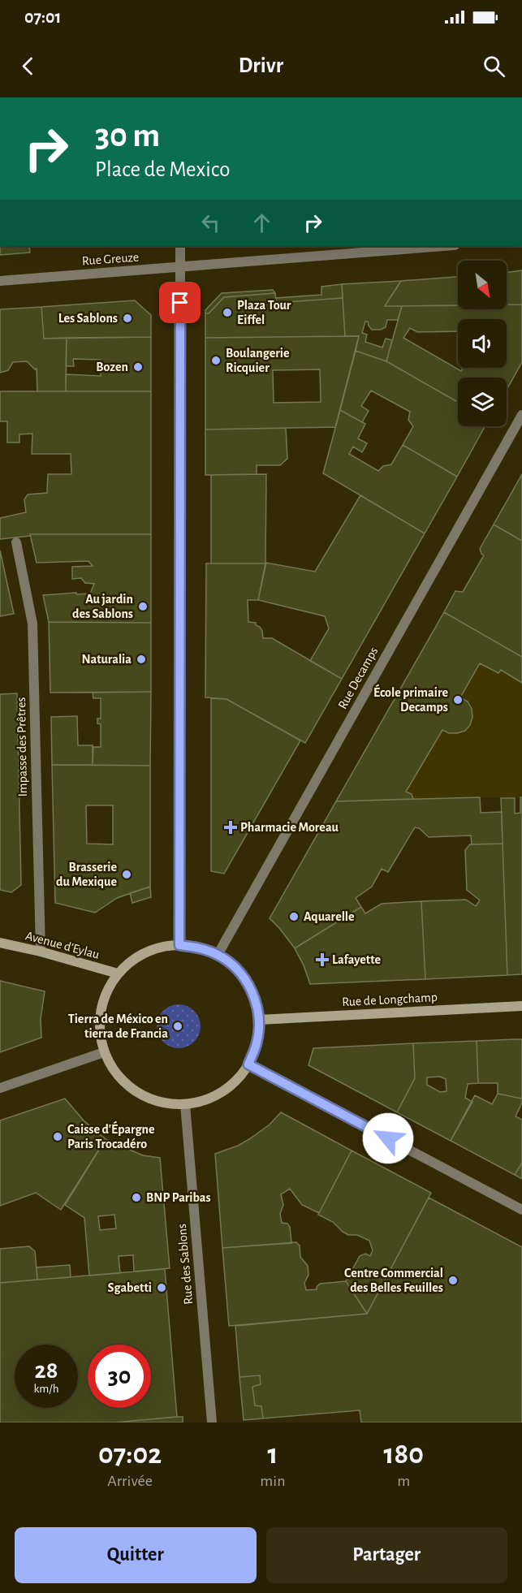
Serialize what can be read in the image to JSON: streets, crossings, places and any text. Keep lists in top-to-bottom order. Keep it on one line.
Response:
{"streets":{"street":["Rue Greuze","Rue Decamps","Impasse des Prêtres","Avenue d'Eylau","Rue de Longchamp","Rue des Sablons"]},"crossings":[["Rue Decamps","Avenue d'Eylau"],["Rue Decamps","Rue de Longchamp"],["Rue Decamps","Rue des Sablons"],["Impasse des Prêtres","Avenue d'Eylau"],["Avenue d'Eylau","Rue de Longchamp"],["Avenue d'Eylau","Rue des Sablons"],["Rue de Longchamp","Rue des Sablons"]],"places":{"other":["Plaza Tour Eiffel","Les Sablons","Boulangerie Ricquier","Bozen","Au jardin des Sablons","Naturalia","École primaire Decamps","Brasserie du Mexique","Aquarelle","Tierra de México en tierra de Francia","Caisse d'Épargne Paris Trocadéro","BNP Paribas","Centre Commercial des Belles Feuilles","Sgabetti"],"health":["Pharmacie Moreau","Lafayette"]},"north":"bottom right","page":{"status":"07:01","header":"Drivr","turn":["30 m","Place de Mexico"],"speed":"28 km/h","limit":"30","eta":["07:02","Arrivée","1","min","180","m"],"buttons":["Quitter","Partager"]}}
